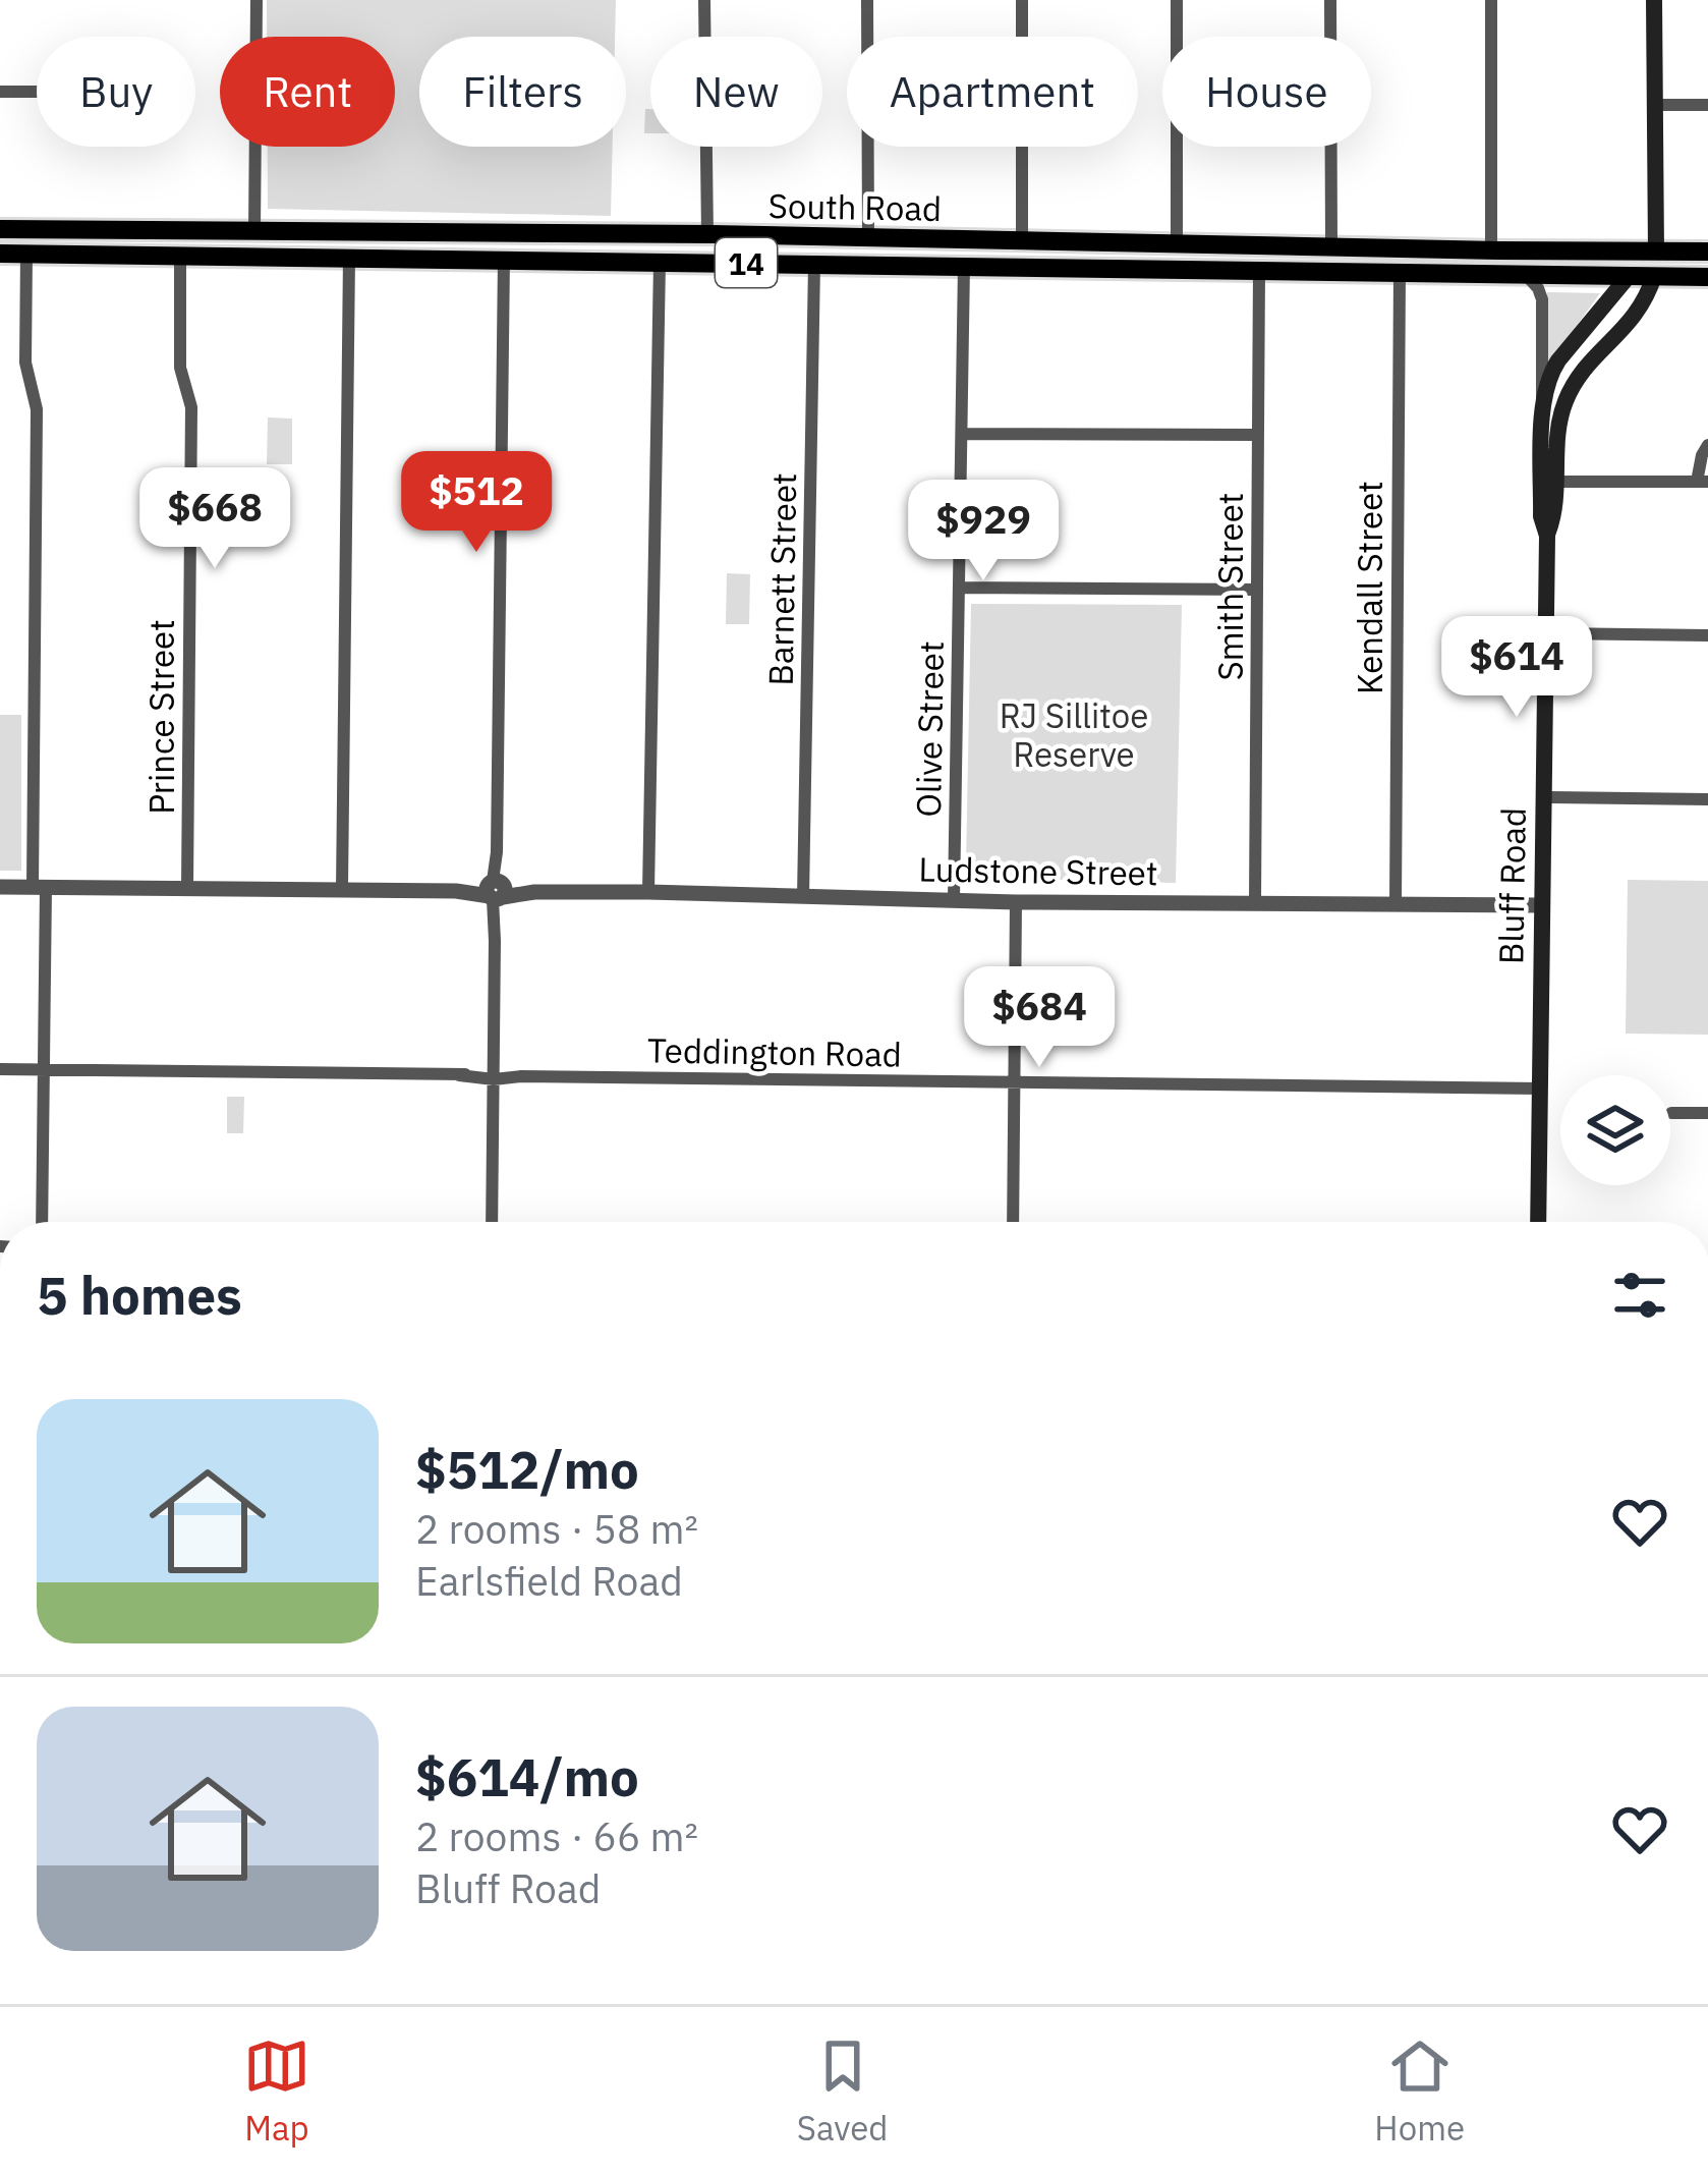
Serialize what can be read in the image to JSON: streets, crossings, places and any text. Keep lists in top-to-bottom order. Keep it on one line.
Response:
{"streets":{"main road":["South Road","14","Bluff Road"],"street":["Barnett Street","Smith Street","Kendall Street","Prince Street","Olive Street","Ludstone Street","Teddington Road"]},"crossings":[["South Road","Barnett Street"],["South Road","Smith Street"],["South Road","Kendall Street"],["South Road","Prince Street"],["South Road","Olive Street"],["South Road","Bluff Road"],["Barnett Street","Ludstone Street"],["Smith Street","Ludstone Street"],["Kendall Street","Ludstone Street"],["Prince Street","Ludstone Street"],["Olive Street","Ludstone Street"],["Ludstone Street","Bluff Road"],["Bluff Road","Teddington Road"]],"parks":["RJ Sillitoe Reserve"],"page":{"chip":["Buy","Rent","Filters","New","Apartment","House"],"price":["$512","$668","$929","$614","$684"],"heading":"5 homes","list":[{"name":"$512/mo","note":"2 rooms · 58 m² · Earlsfield Road"},{"name":"$614/mo","note":"2 rooms · 66 m² · Bluff Road"}],"tabs":["Map","Saved","Home"]}}
